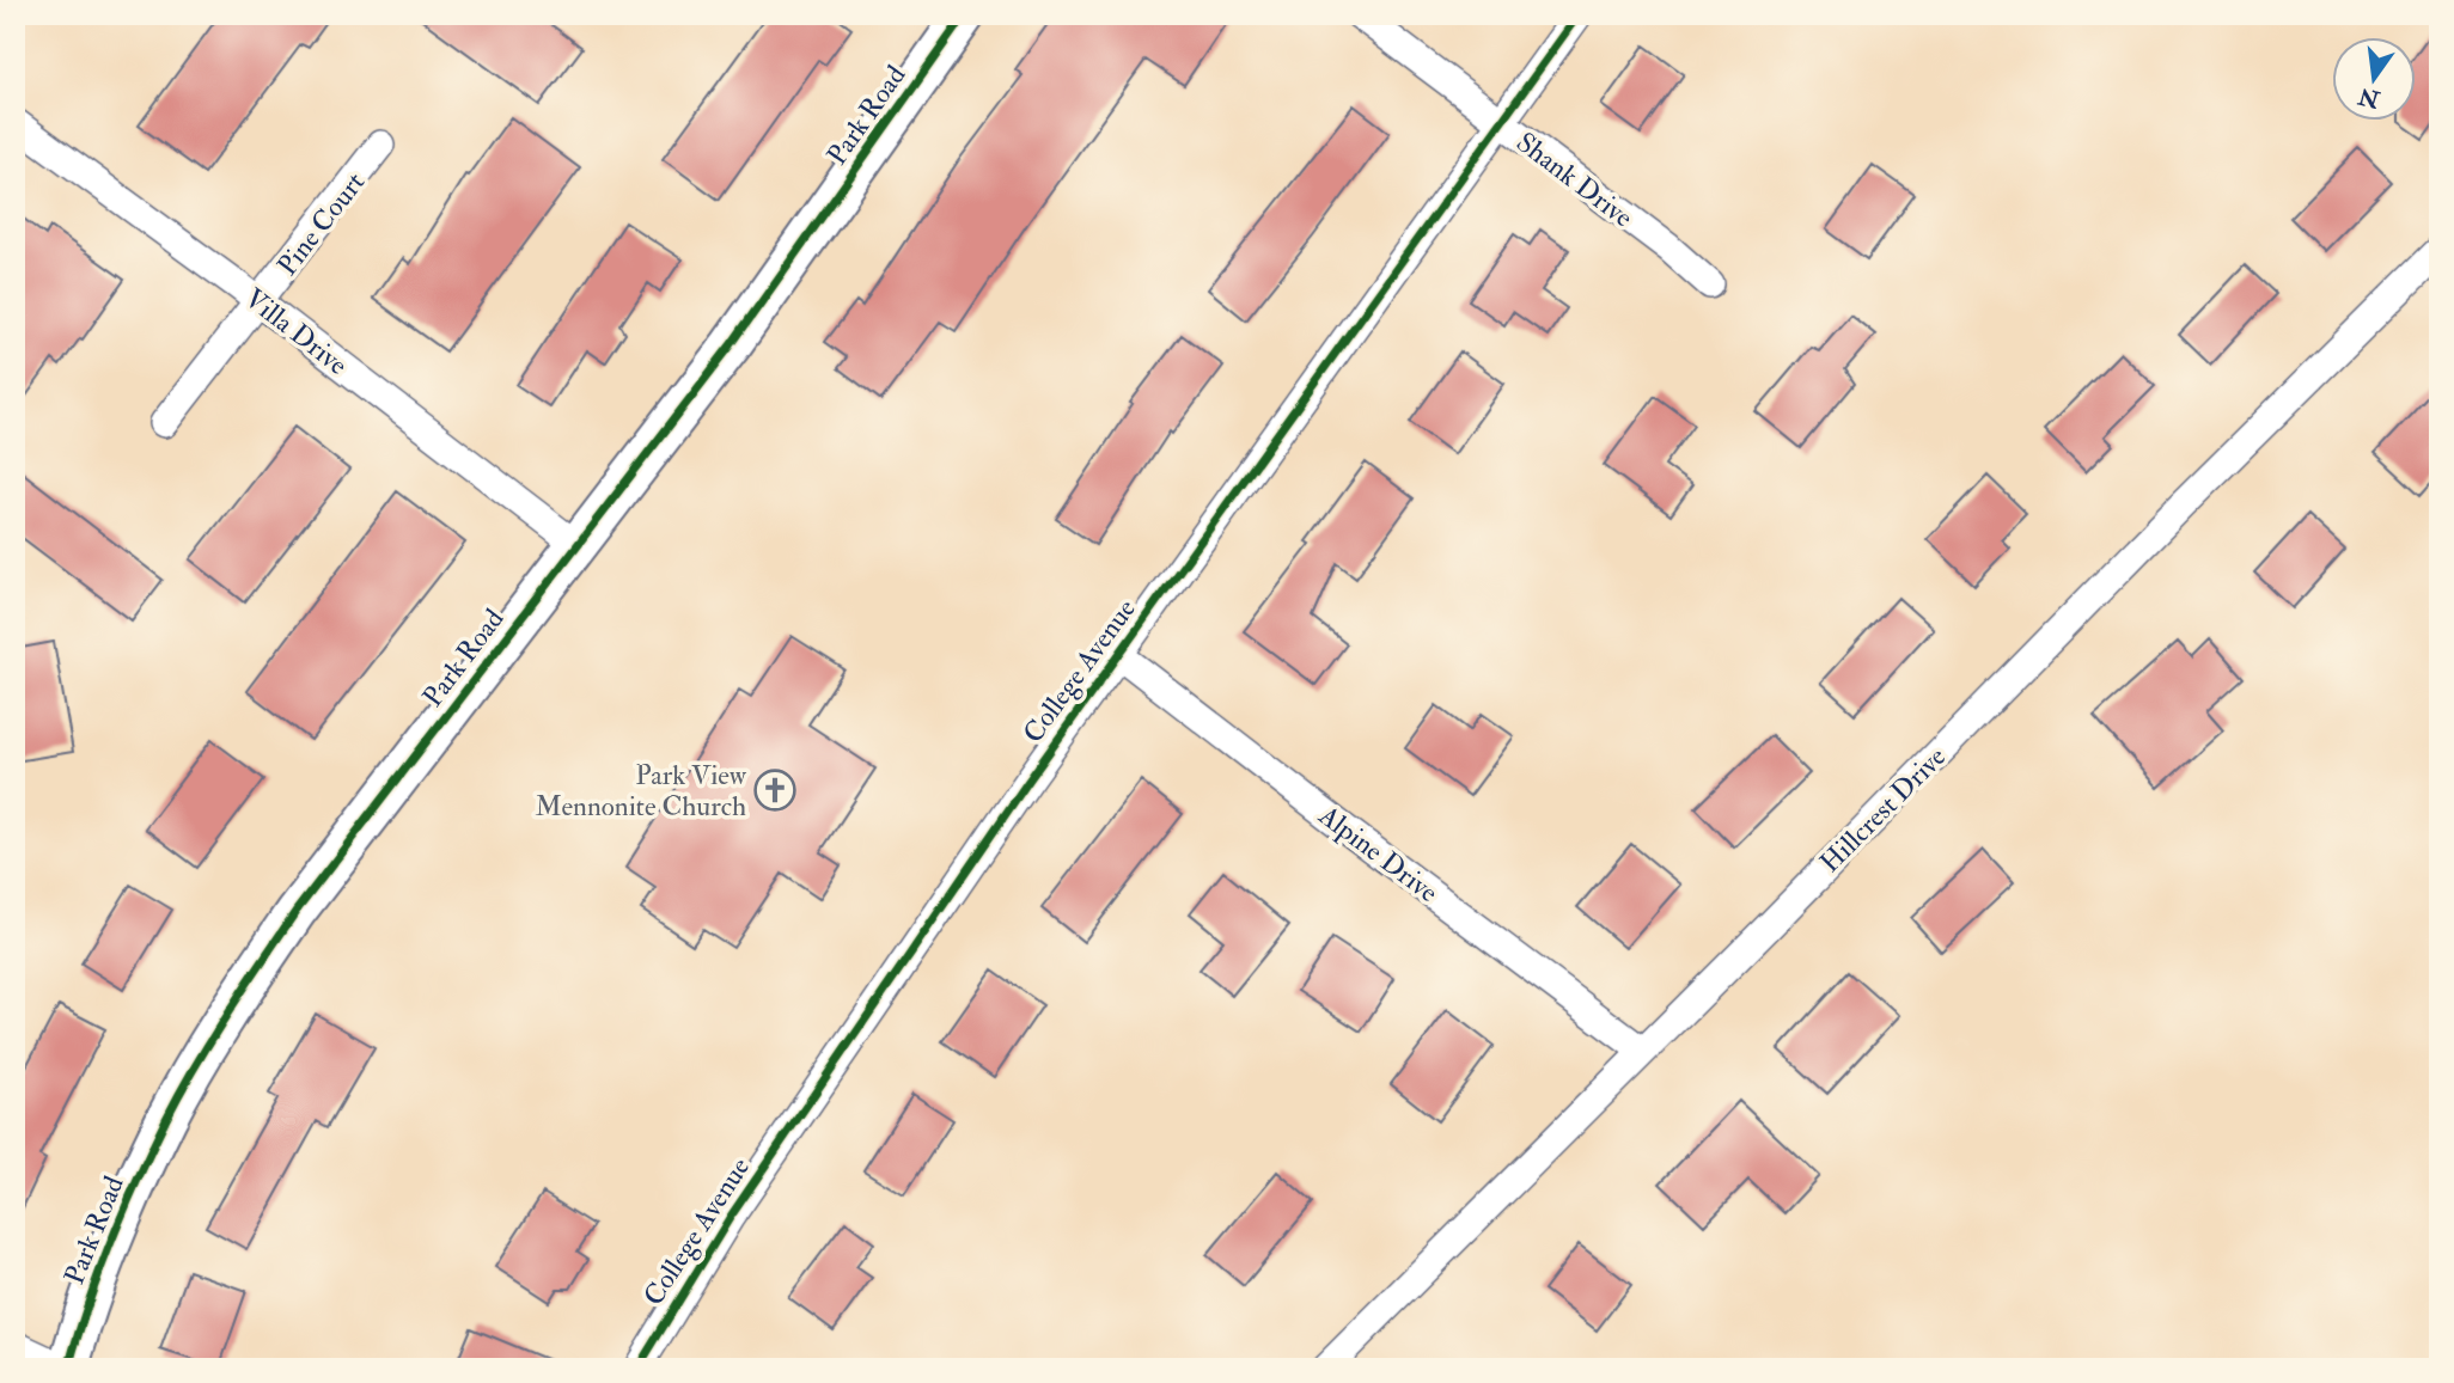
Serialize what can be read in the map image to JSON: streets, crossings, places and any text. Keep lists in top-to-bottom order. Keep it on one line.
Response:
{"streets":{"street":["Park Road","Shank Drive","Pine Court","Villa Drive","College Avenue","Hillcrest Drive","Alpine Drive"]},"crossings":[["Park Road","Villa Drive"],["Shank Drive","College Avenue"],["Pine Court","Villa Drive"],["College Avenue","Alpine Drive"],["Hillcrest Drive","Alpine Drive"]],"places":{"church":["Park View Mennonite Church"]},"north":"bottom"}
